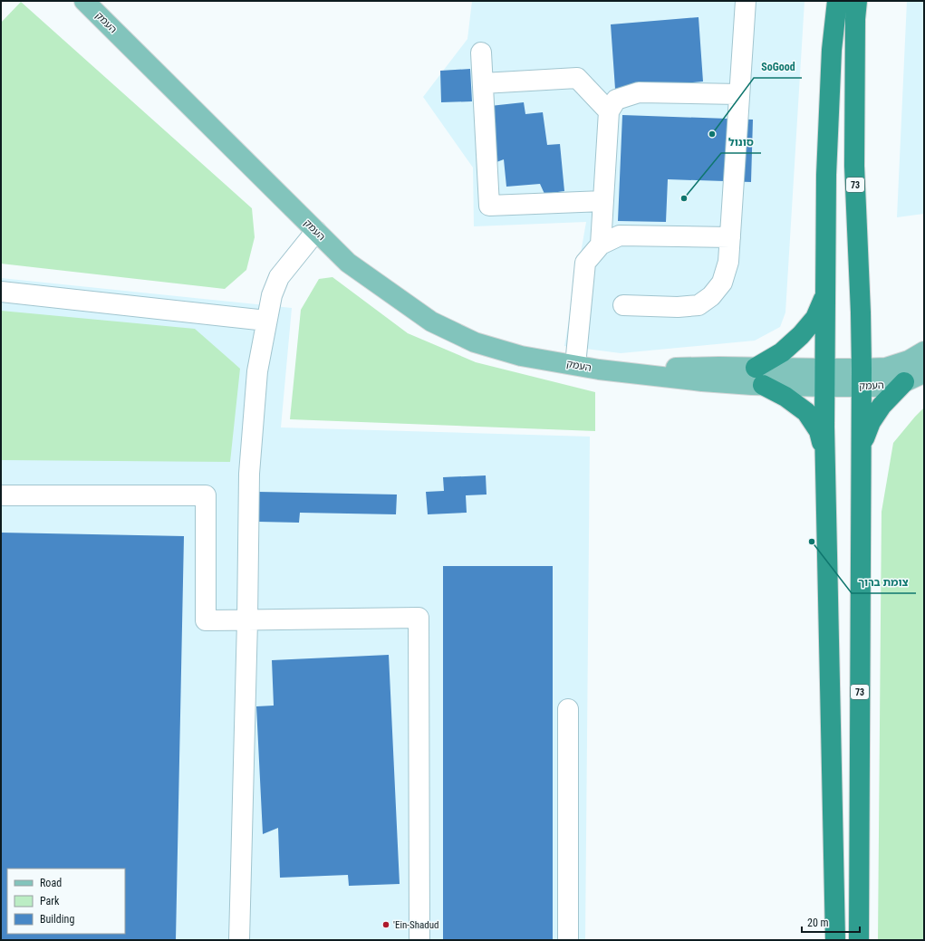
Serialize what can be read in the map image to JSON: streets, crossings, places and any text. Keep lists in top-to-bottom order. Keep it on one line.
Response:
{"streets":{"highway":["73"],"main road":["העמק"]},"crossings":[["העמק","73"]],"places":["SoGood","סונול","צומת ברוך","'Ein-Shadud"],"legend":["Road","Park","Building"],"scale_bar":"20 m"}
